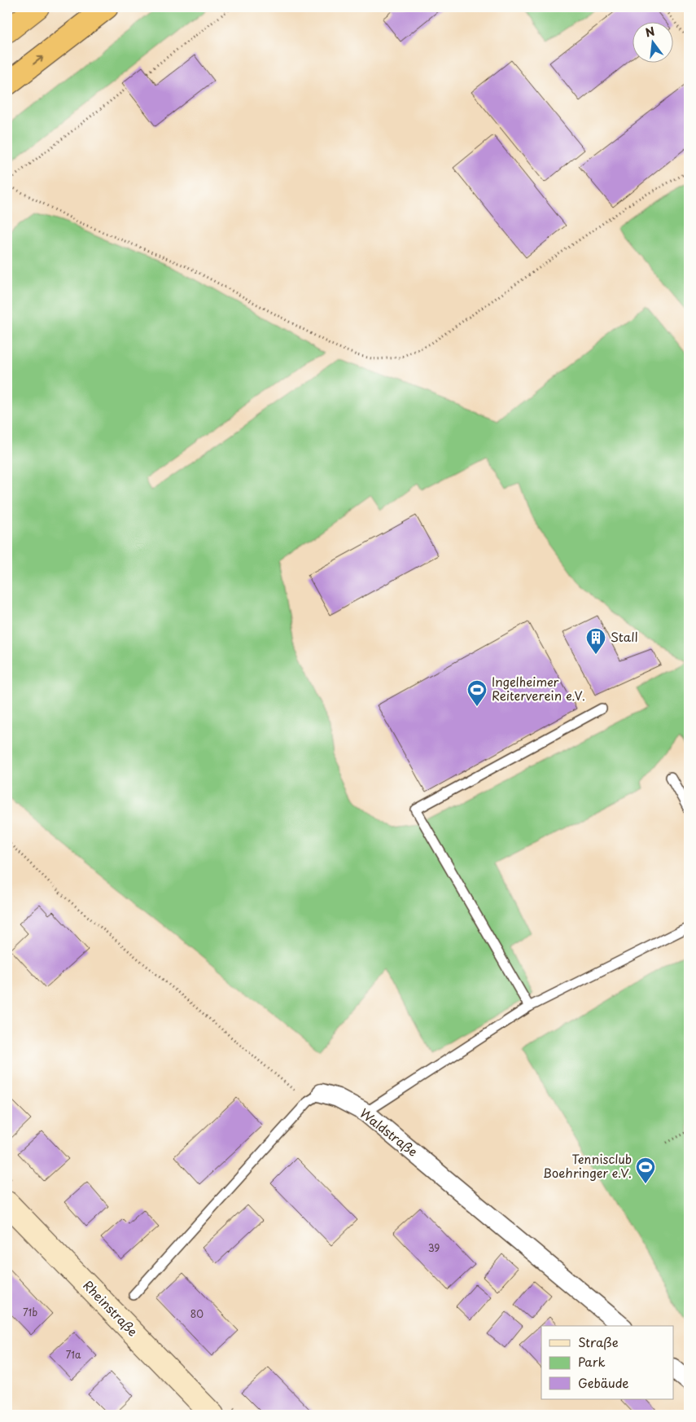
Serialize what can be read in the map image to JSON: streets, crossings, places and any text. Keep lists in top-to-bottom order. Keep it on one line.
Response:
{"streets":{"main road":["Rheinstraße"],"street":["Waldstraße"]},"places":{"building":["Stall"],"sports":["Ingelheimer Reiterverein e.V.","Tennisclub Boehringer e.V."]},"house_numbers":["39","71b","80","71a"],"legend":["Straße","Park","Gebäude"],"north":"top"}
